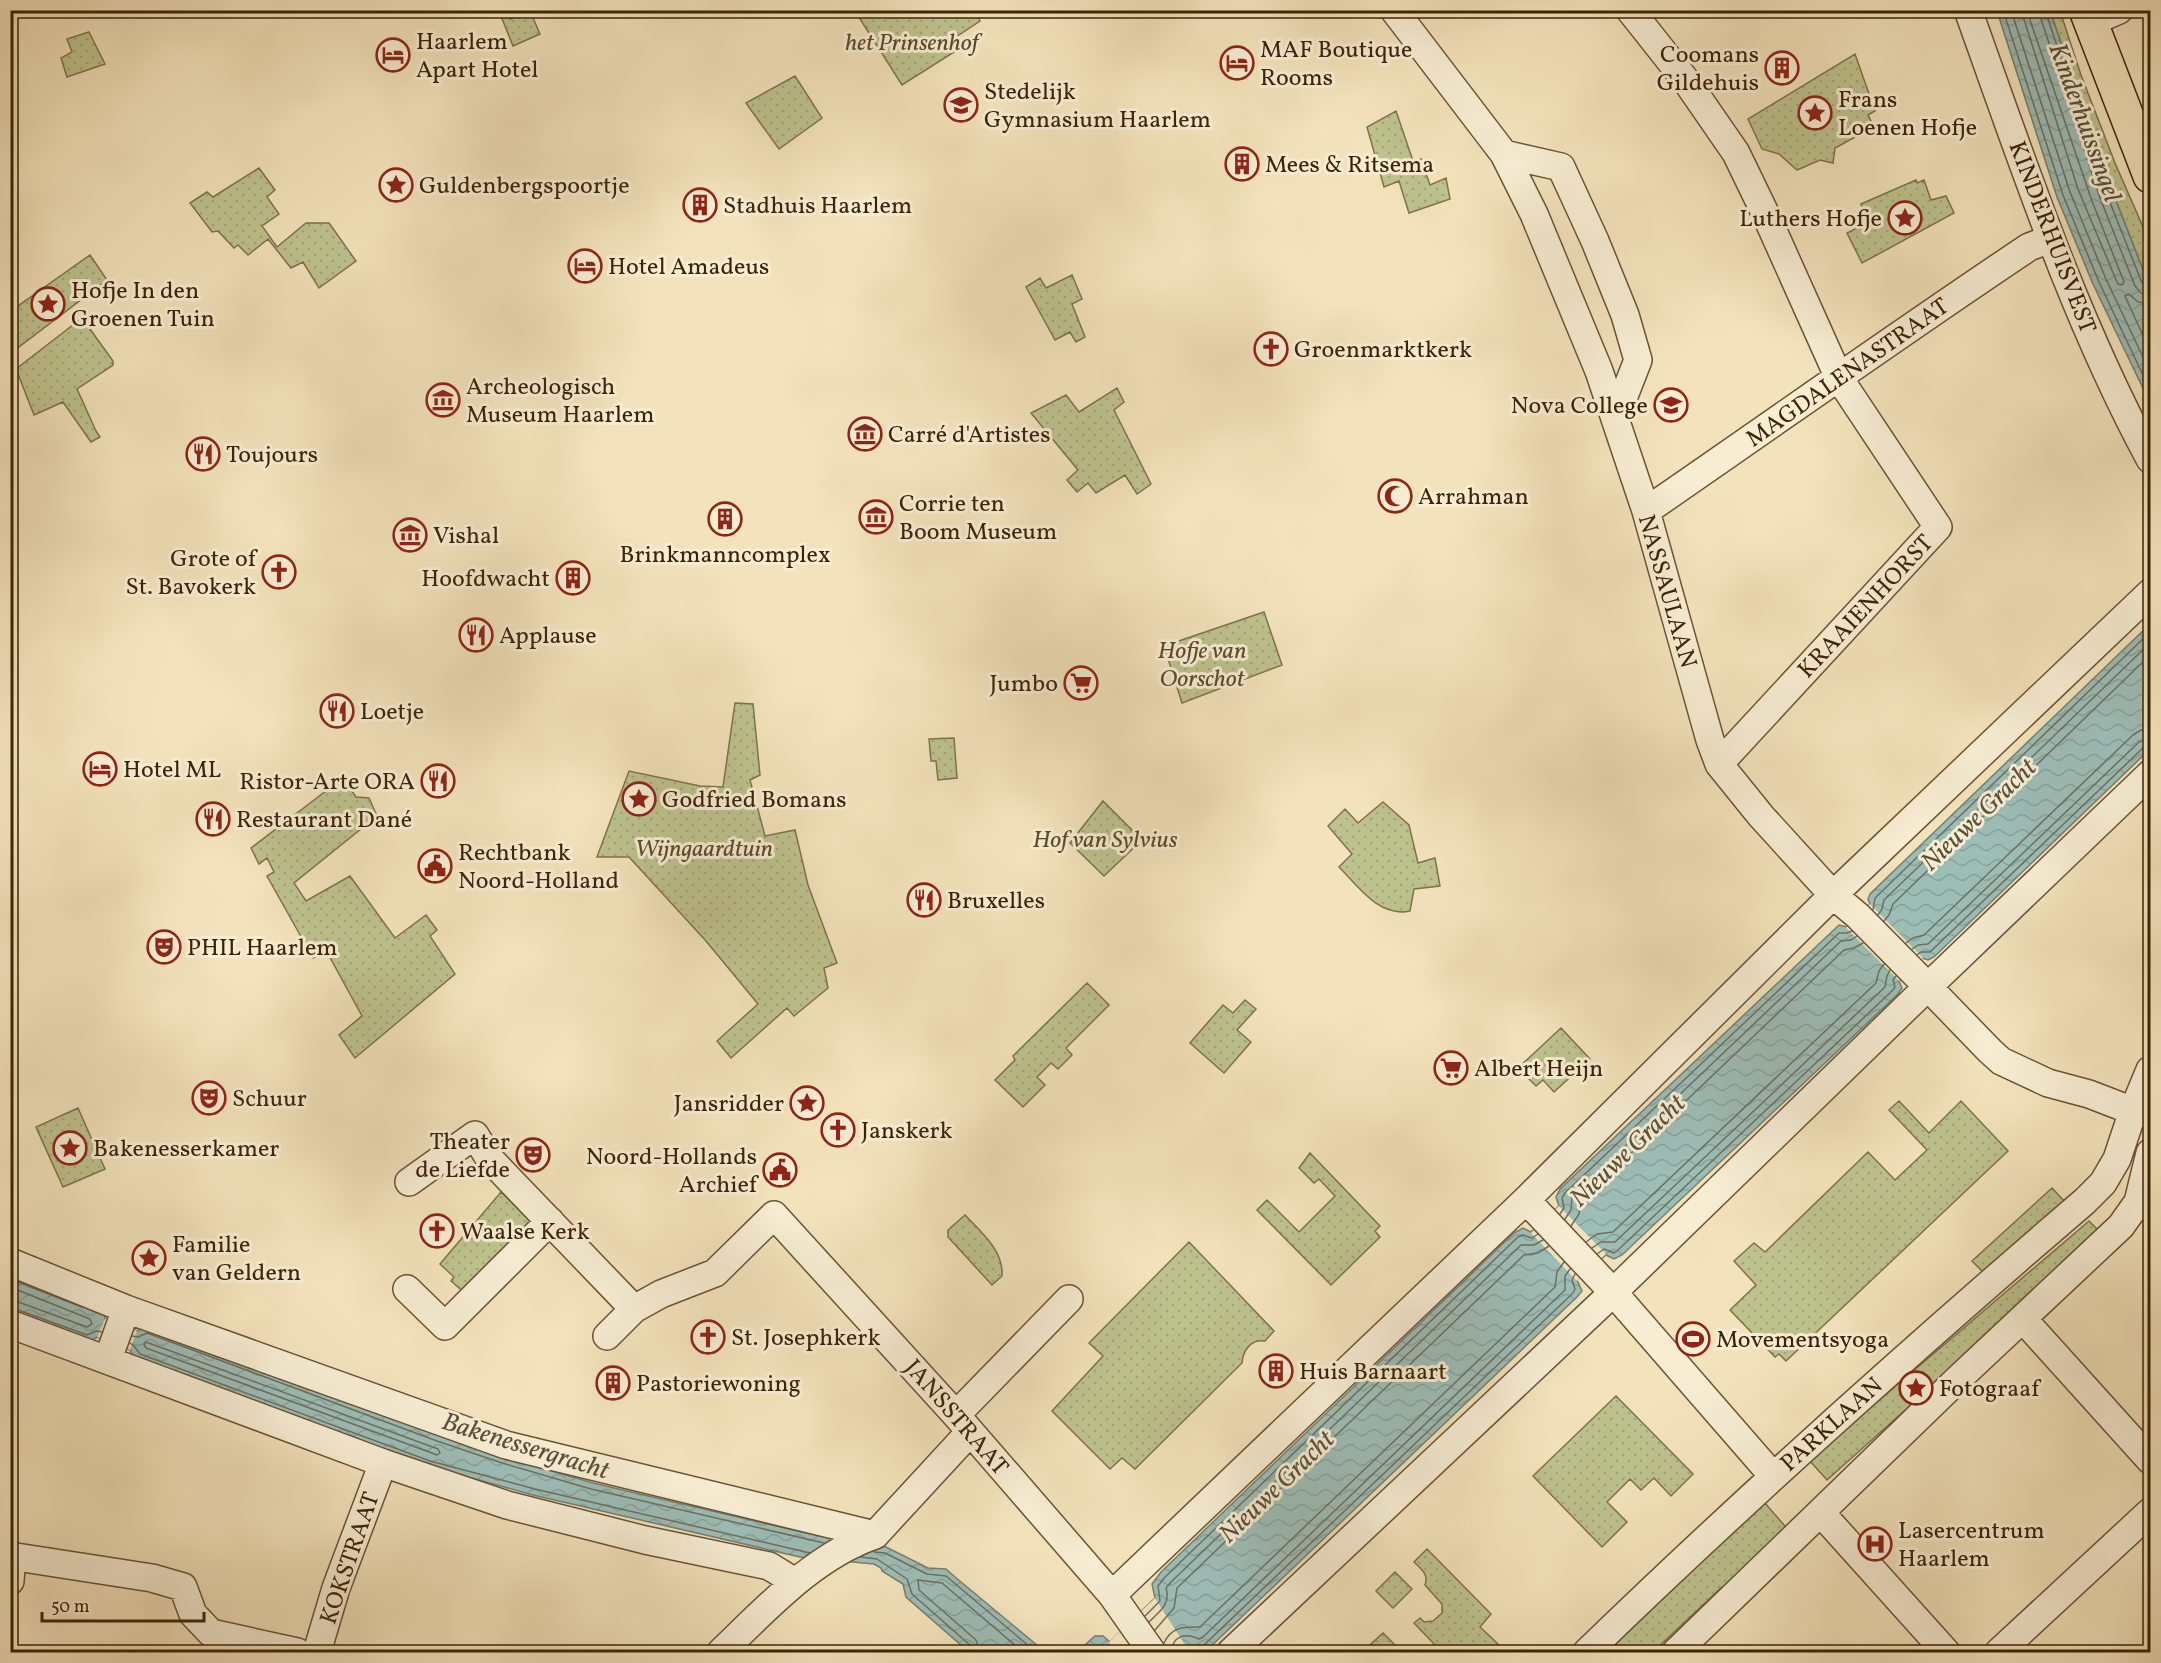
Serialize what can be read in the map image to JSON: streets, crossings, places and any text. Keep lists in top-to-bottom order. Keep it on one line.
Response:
{"streets":{"street":["KINDERHUISVEST","MAGDALENASTRAAT","NASSAULAAN","KRAAIENHORST","JANSSTRAAT","PARKLAAN","KOKSTRAAT"]},"crossings":[["KINDERHUISVEST","MAGDALENASTRAAT"],["MAGDALENASTRAAT","NASSAULAAN"],["MAGDALENASTRAAT","KRAAIENHORST"],["NASSAULAAN","KRAAIENHORST"],["NASSAULAAN","PARKLAAN"]],"water":["Kinderhuissingel","Nieuwe Gracht","Bakenessergracht"],"parks":["het Prinsenhof","Hofje van Oorschot","Hof van Sylvius","Wijngaardtuin"],"places":{"hotel":["Haarlem Apart Hotel","MAF Boutique Rooms","Hotel Amadeus","Hotel ML"],"building":["Coomans Gildehuis","Mees & Ritsema","Stadhuis Haarlem","Brinkmanncomplex","Hoofdwacht","Huis Barnaart","Pastoriewoning"],"school or university":["Stedelijk Gymnasium Haarlem","Nova College"],"place":["Frans Loenen Hofje","Guldenbergspoortje","Luthers Hofje","Hofje In den Groenen Tuin","Godfried Bomans","Jansridder","Bakenesserkamer","Familie van Geldern","Fotograaf"],"church":["Groenmarktkerk","Grote of St. Bavokerk","Janskerk","Waalse Kerk","St. Josephkerk"],"museum":["Archeologisch Museum Haarlem","Carré d'Artistes","Corrie ten Boom Museum","Vishal"],"restaurant":["Toujours","Applause","Loetje","Ristor-Arte ORA","Restaurant Dané","Bruxelles"],"mosque":["Arrahman"],"supermarket":["Jumbo","Albert Heijn"],"public building":["Rechtbank Noord-Holland","Noord-Hollands Archief"],"theatre":["PHIL Haarlem","Schuur","Theater de Liefde"],"sports":["Movementsyoga"],"hospital":["Lasercentrum Haarlem"]},"scale_bar":"50 m"}
